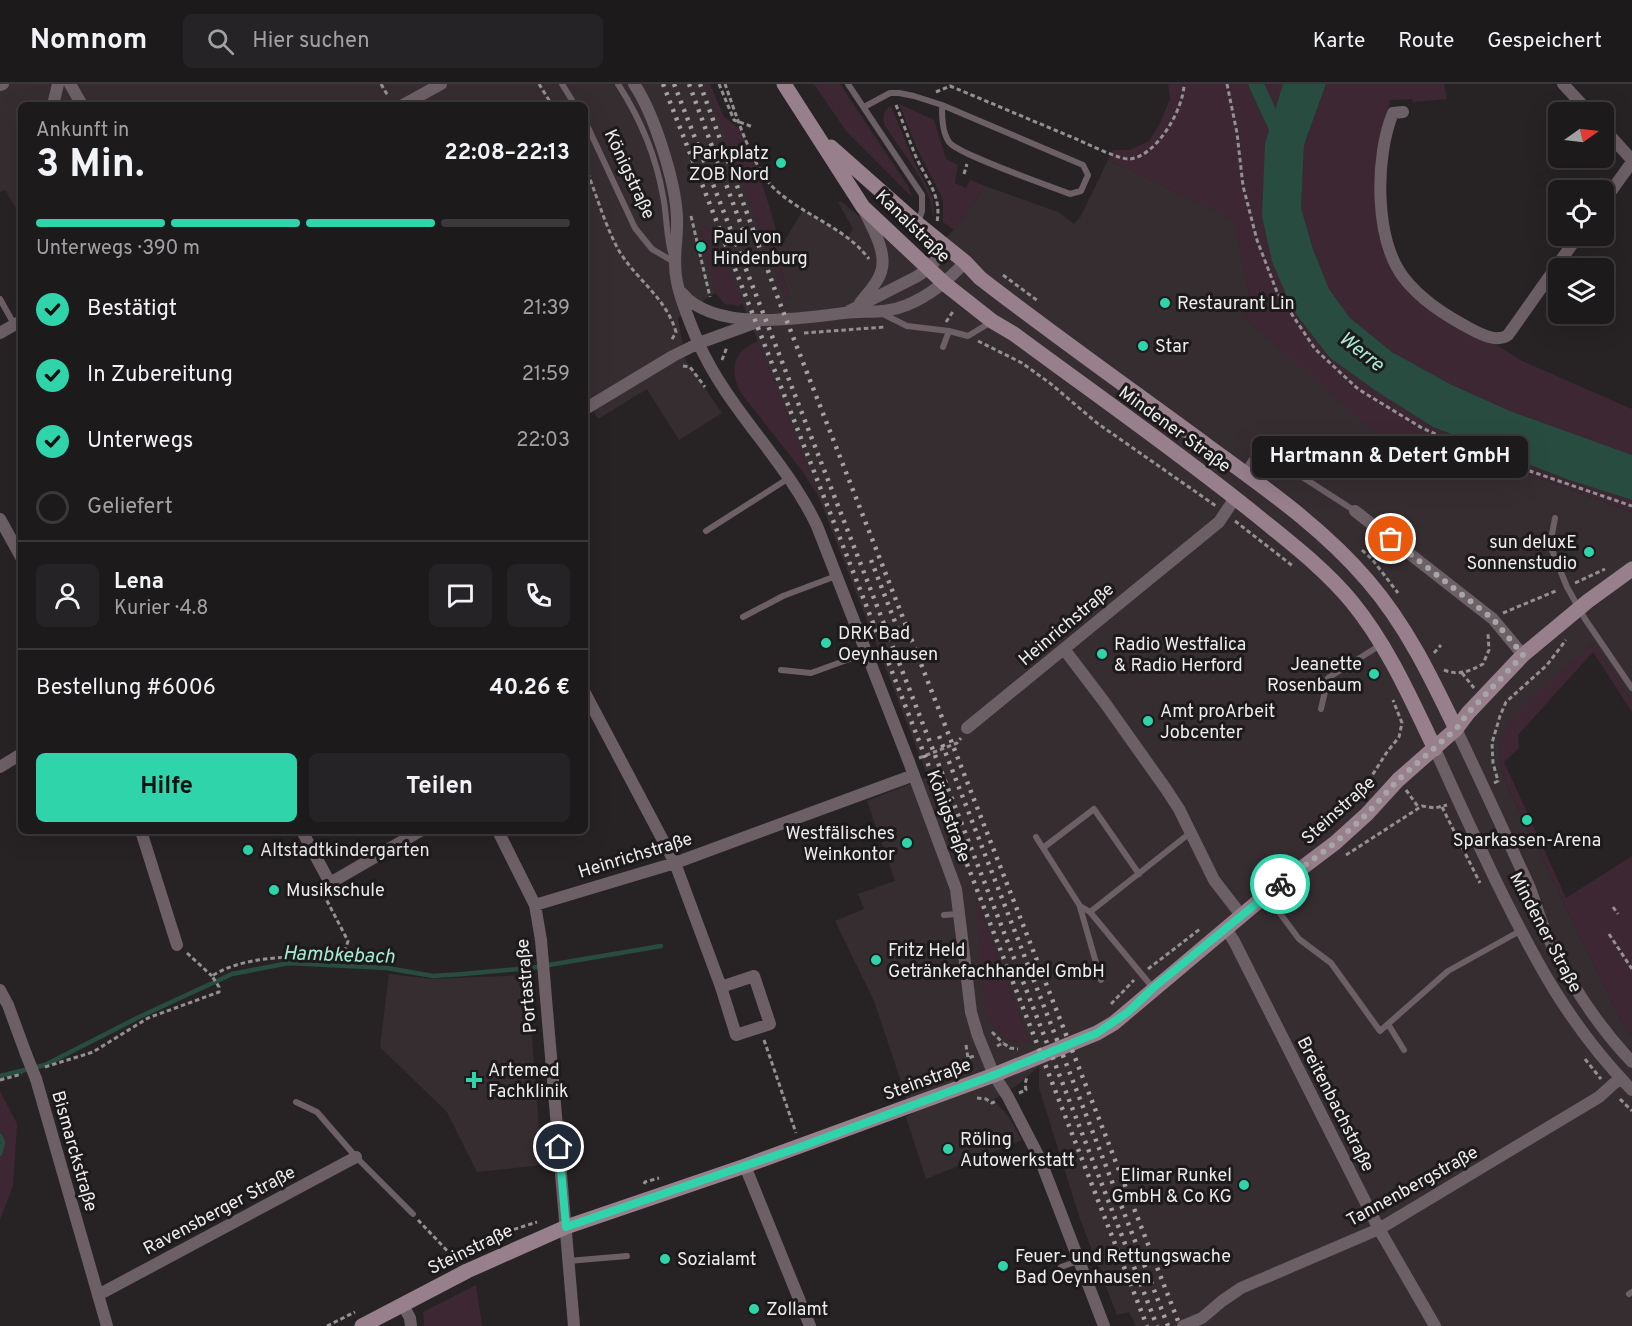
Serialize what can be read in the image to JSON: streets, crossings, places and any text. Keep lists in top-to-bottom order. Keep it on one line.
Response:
{"streets":{"main road":["Kanalstraße","Mindener Straße","Steinstraße"],"street":["Königstraße","Heinrichstraße","Portastraße","Breitenbachstraße","Bismarckstraße","Tannenbergstraße","Ravensberger Straße"]},"crossings":[["Königstraße","Heinrichstraße"],["Königstraße","Steinstraße"],["Kanalstraße","Mindener Straße"],["Mindener Straße","Heinrichstraße"],["Mindener Straße","Steinstraße"],["Mindener Straße","Tannenbergstraße"],["Heinrichstraße","Portastraße"],["Steinstraße","Portastraße"],["Steinstraße","Breitenbachstraße"],["Breitenbachstraße","Tannenbergstraße"],["Bismarckstraße","Ravensberger Straße"]],"water":["Werre","Hambkebach"],"places":{"other":["Parkplatz ZOB Nord","Paul von Hindenburg","Restaurant Lin","Star","Hartmann & Detert GmbH","sun deluxE Sonnenstudio","DRK Bad Oeynhausen","Radio Westfalica & Radio Herford","Jeanette Rosenbaum","Amt proArbeit Jobcenter","Sparkassen-Arena","Westfälisches Weinkontor","Altstadtkindergarten","Musikschule","Fritz Held Getränkefachhandel GmbH","Röling Autowerkstatt","Elimar Runkel GmbH & Co KG","Sozialamt","Feuer- und Rettungswache Bad Oeynhausen","Zollamt"],"health":["Artemed Fachklinik"]},"north":"right","page":{"header":"Nomnom","search":"Hier suchen","nav":["Karte","Route","Gespeichert"],"heading":["3 Min.","Ankunft in","22:08–22:13"],"panel":["Lena","Kurier · 4.8","Bestellung #6006","40.26 €"],"bar":"Unterwegs · 390 m","list":[["Bestätigt","21:39"],["In Zubereitung","21:59"],["Unterwegs","22:03"],"Geliefert"],"bubble":"Hartmann & Detert GmbH","buttons":["Hilfe","Teilen"]}}
